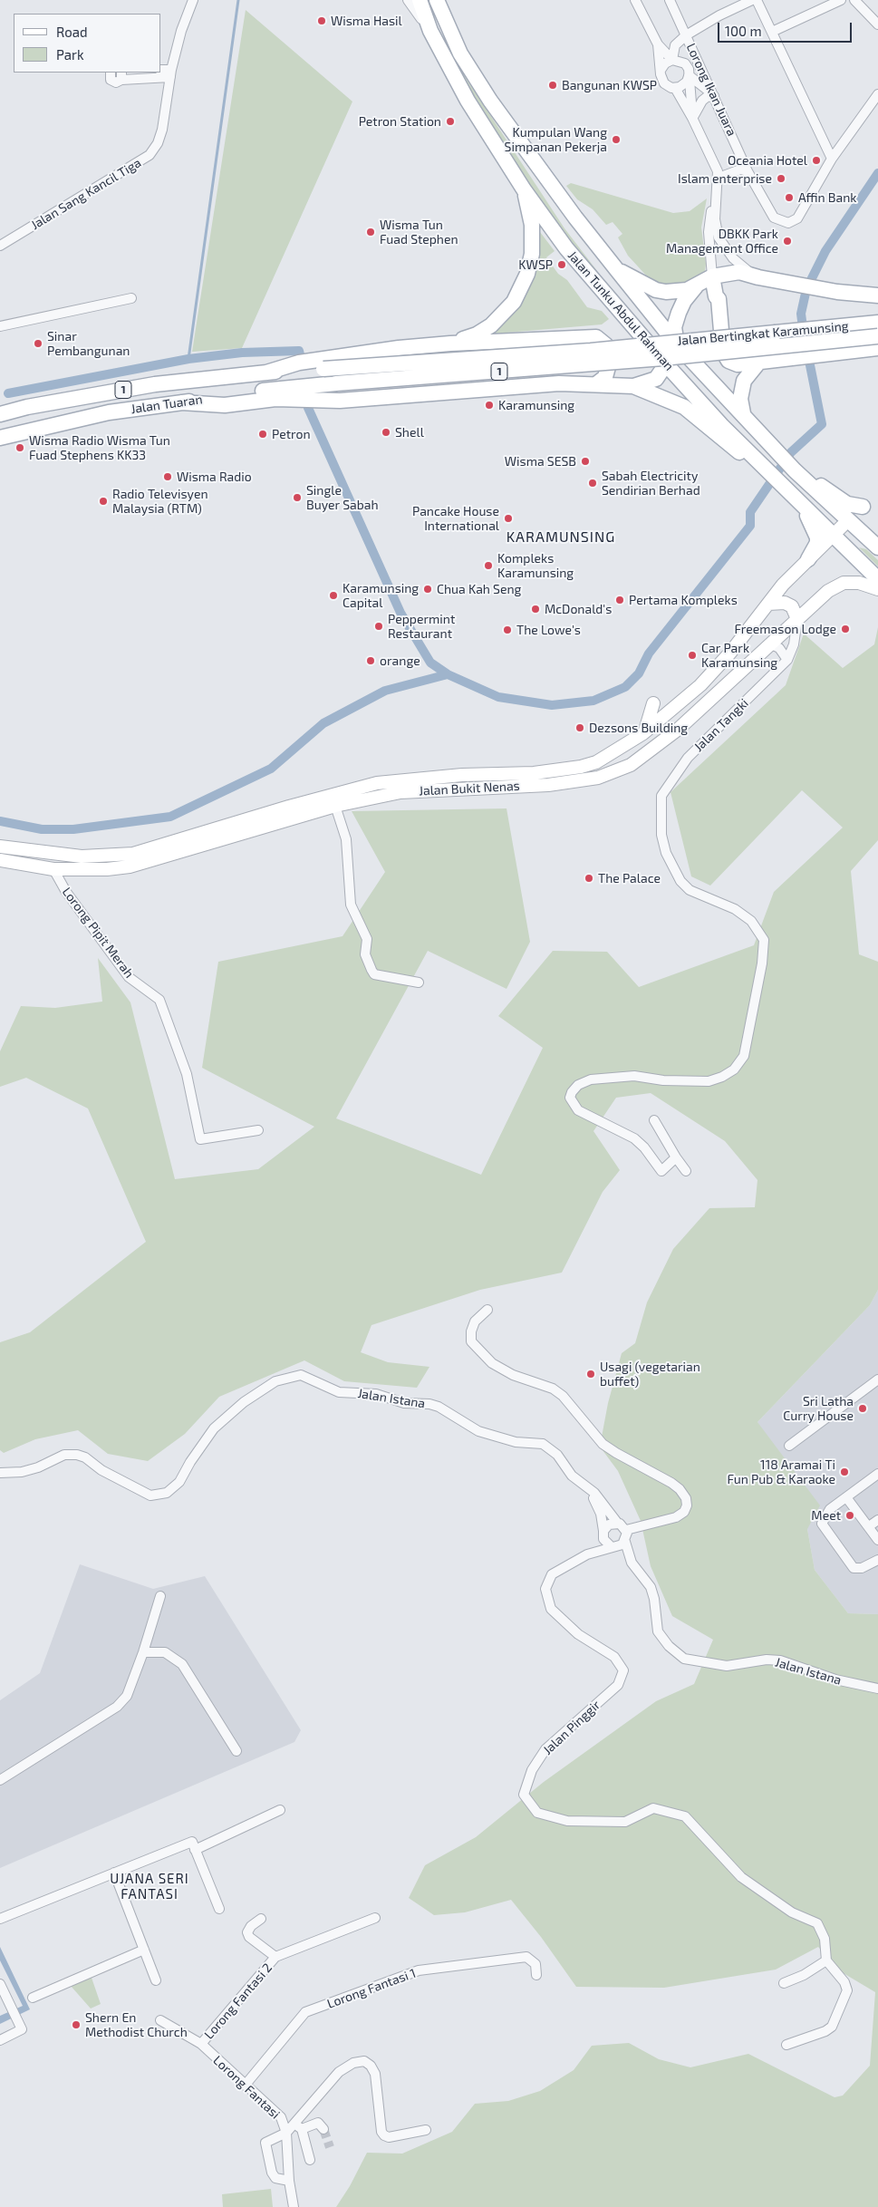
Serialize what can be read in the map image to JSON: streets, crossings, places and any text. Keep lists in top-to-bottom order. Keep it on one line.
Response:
{"streets":{"main road":["Jalan Tunku Abdul Rahman","Jalan Bertingkat Karamunsing","1","Jalan Tuaran","Jalan Bukit Nenas"],"street":["Lorong Ikan Juara","Jalan Sang Kancil Tiga","Jalan Tangki","Lorong Pipit Merah","Jalan Istana","Jalan Pinggir","Lorong Fantasi 1","Lorong Fantasi 2","Lorong Fantasi"]},"crossings":[["Jalan Tunku Abdul Rahman","Jalan Bukit Nenas"],["Jalan Bertingkat Karamunsing","Jalan Tuaran"],["Jalan Tangki","Jalan Bukit Nenas"],["Jalan Bukit Nenas","Lorong Pipit Merah"],["Jalan Istana","Jalan Pinggir"],["Lorong Fantasi 1","Lorong Fantasi"],["Lorong Fantasi 2","Lorong Fantasi"]],"districts":["KARAMUNSING","UJANA SERI FANTASI"],"places":["Wisma Hasil","Bangunan KWSP","Petron Station","Kumpulan Wang Simpanan Pekerja","Oceania Hotel","Islam enterprise","Affin Bank","Wisma Tun Fuad Stephen","DBKK Park Management Office","KWSP","Sinar Pembangunan","Karamunsing","Shell","Petron","Wisma Radio Wisma Tun Fuad Stephens KK33","Wisma SESB","Wisma Radio","Sabah Electricity Sendirian Berhad","Single Buyer Sabah","Radio Televisyen Malaysia (RTM)","Pancake House International","Kompleks Karamunsing","Chua Kah Seng","Karamunsing Capital","Pertama Kompleks","McDonald's","Peppermint Restaurant","Freemason Lodge","The Lowe's","Car Park Karamunsing","orange","Dezsons Building","The Palace","Usagi (vegetarian buffet)","Sri Latha Curry House","118 Aramai Ti Fun Pub & Karaoke","Meet","Shern En Methodist Church"],"legend":["Road","Park"],"scale_bar":"100 m"}
